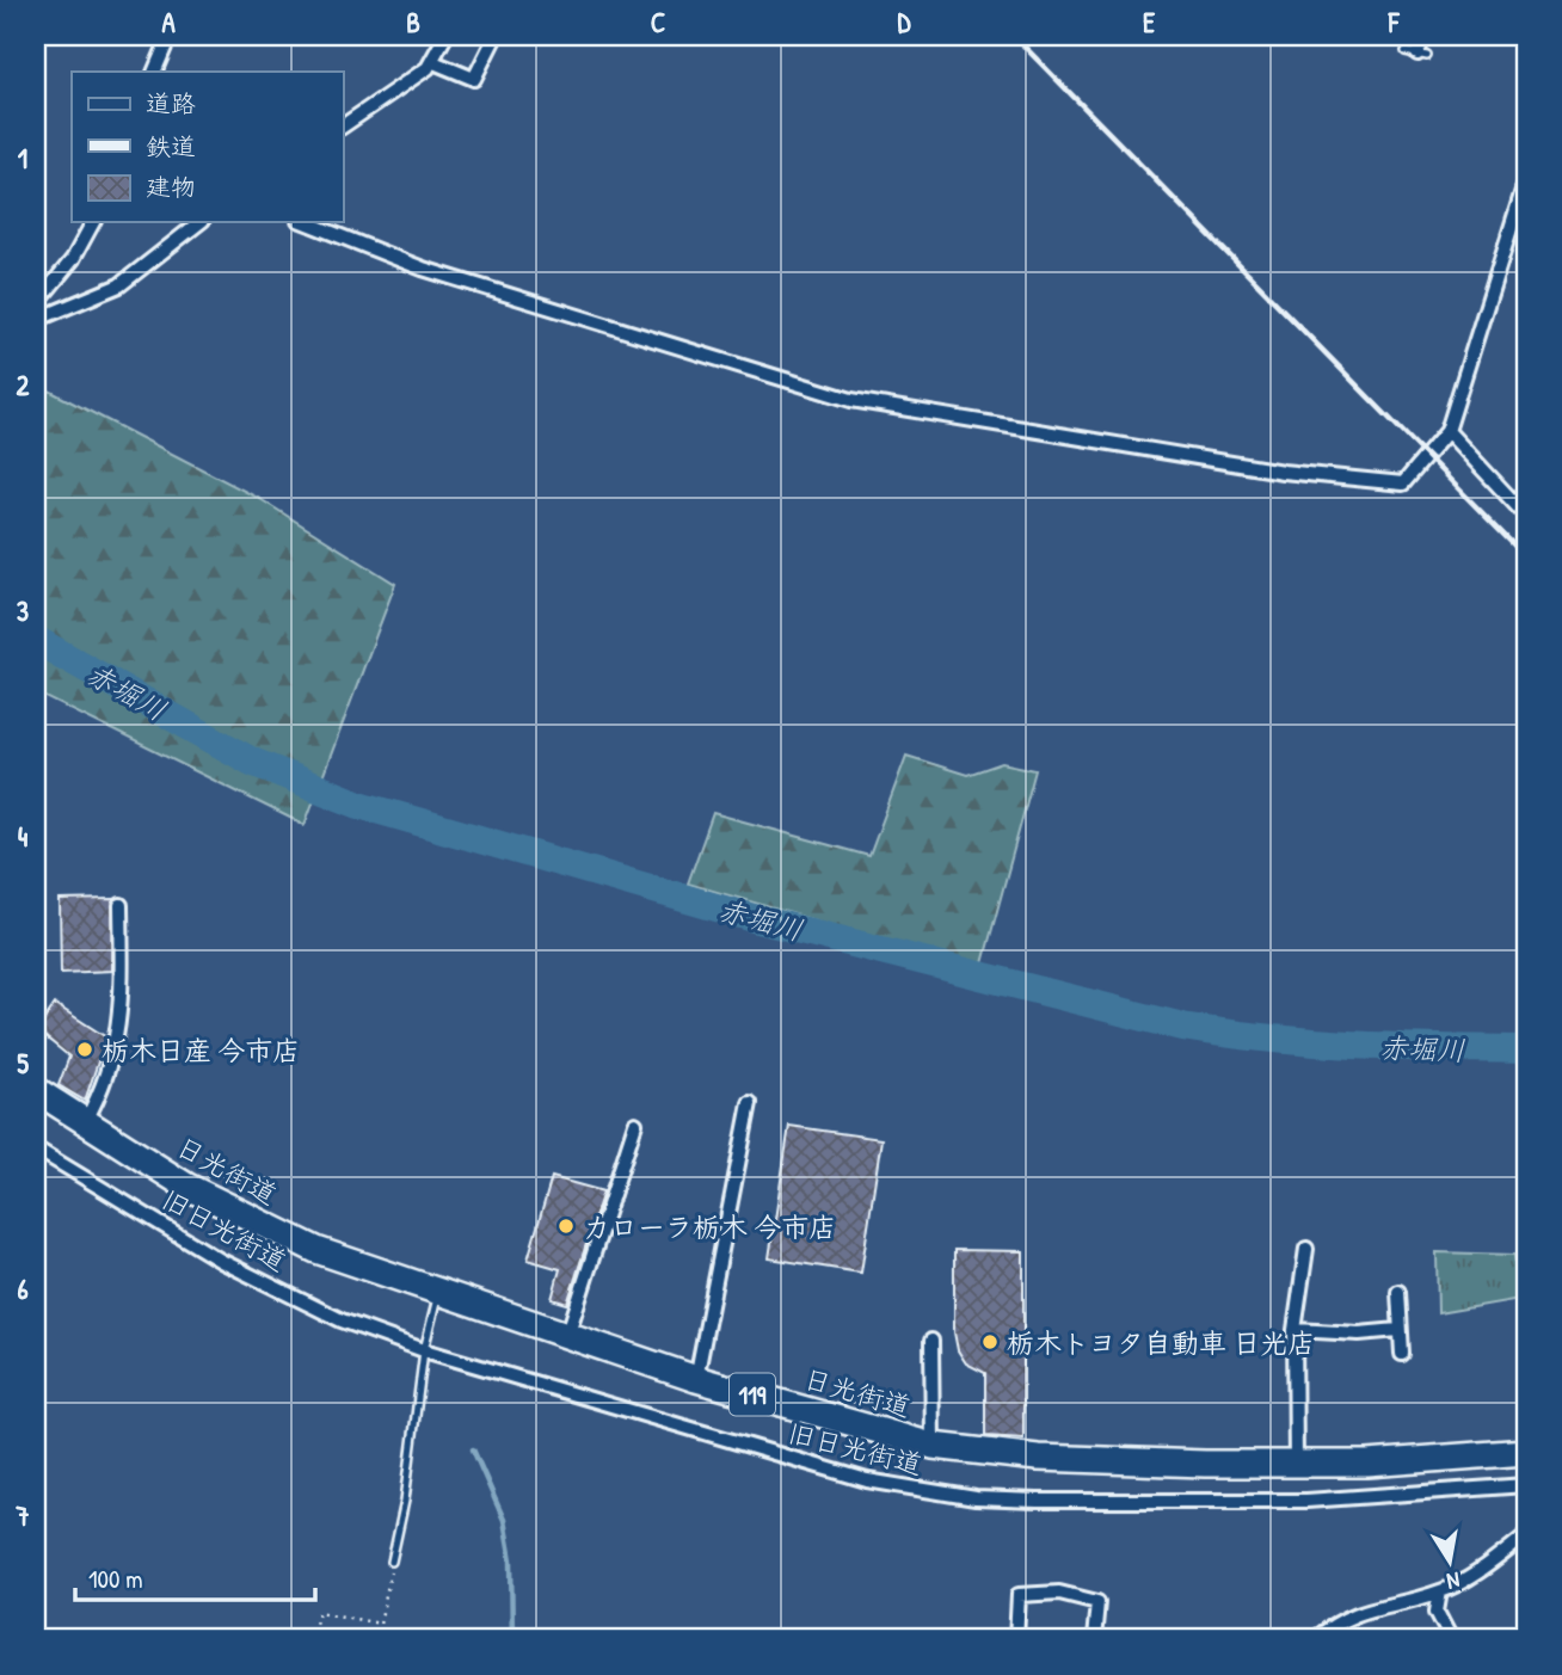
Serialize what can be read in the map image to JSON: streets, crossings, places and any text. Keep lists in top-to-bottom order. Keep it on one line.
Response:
{"streets":{"highway":["日光街道","119"],"street":["旧日光街道"]},"water":["赤堀川"],"places":["栃木日産 今市店","カローラ栃木 今市店","栃木トヨタ自動車 日光店"],"legend":["道路","鉄道","建物"],"scale_bar":"100 m","north":"bottom","grid":{"columns":["A","B","C","D","E","F"],"rows":["1","2","3","4","5","6","7"]}}
